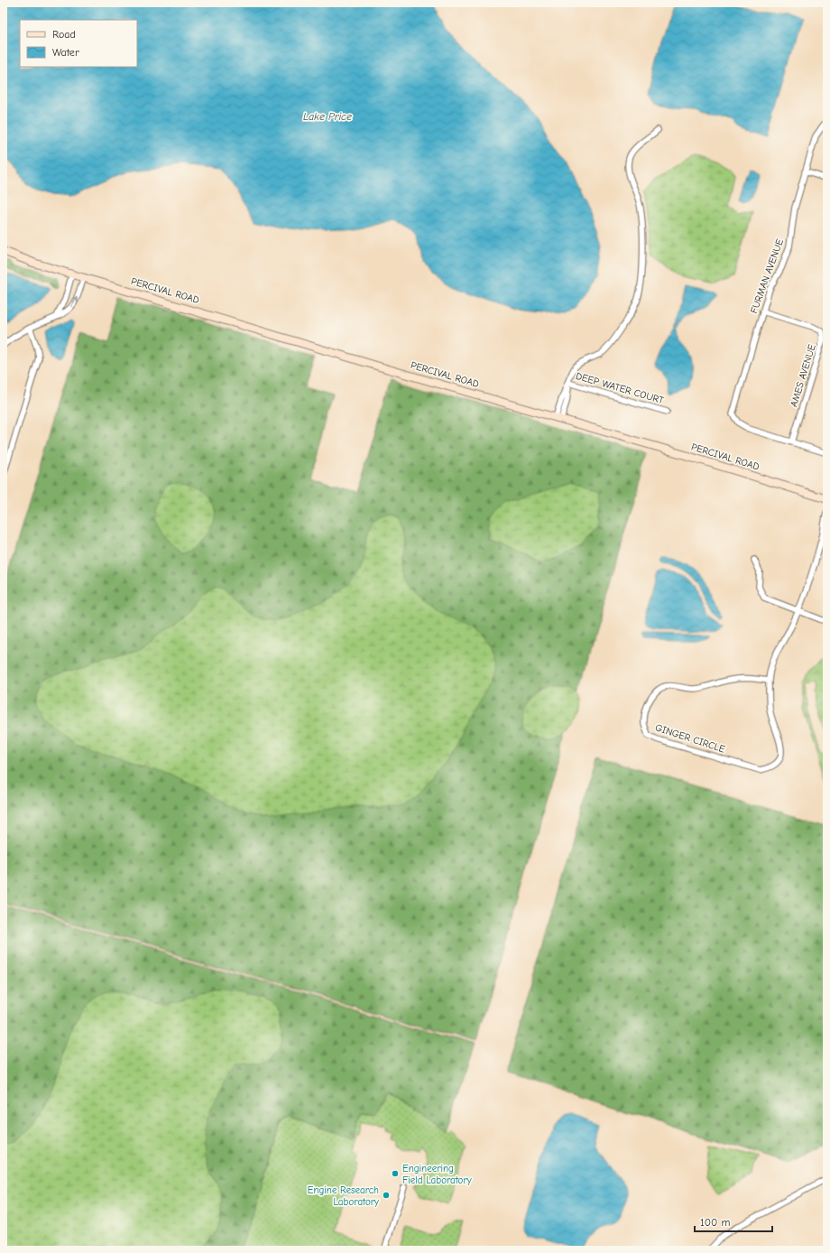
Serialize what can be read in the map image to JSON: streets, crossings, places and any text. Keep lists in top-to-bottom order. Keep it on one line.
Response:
{"streets":{"street":["FURMAN AVENUE","PERCIVAL ROAD","AMES AVENUE","DEEP WATER COURT","GINGER CIRCLE"]},"crossings":[["FURMAN AVENUE","AMES AVENUE"]],"water":["Lake Price"],"places":["Engineering Field Laboratory","Engine Research Laboratory"],"legend":["Road","Water"],"scale_bar":"100 m"}
